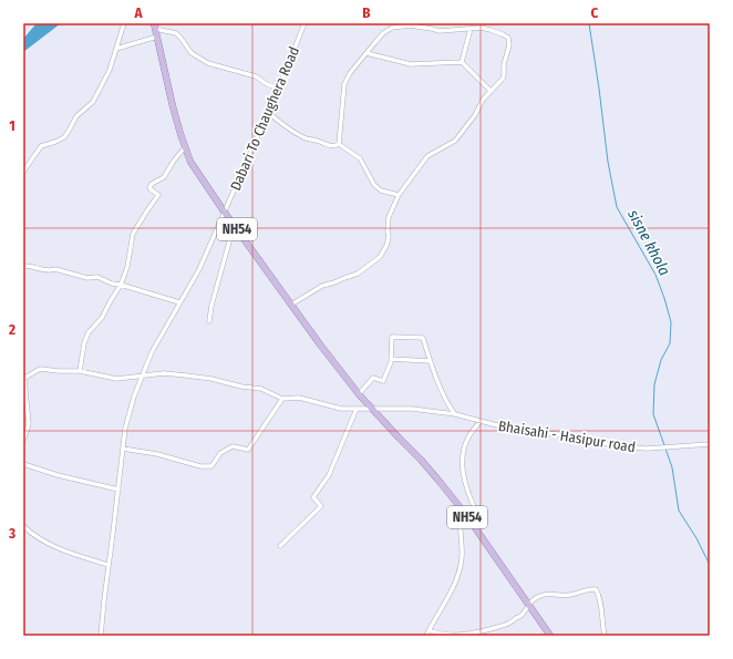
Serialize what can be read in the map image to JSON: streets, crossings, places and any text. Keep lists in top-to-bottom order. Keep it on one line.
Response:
{"streets":{"main road":["NH54"],"street":["Dabari To Chaughera Road","Bhaisahi - Hasipur road"]},"crossings":[["Dabari To Chaughera Road","NH54"],["NH54","Bhaisahi - Hasipur road"]],"water":["sisne khola"],"grid":{"columns":["A","B","C"],"rows":["1","2","3"]}}
